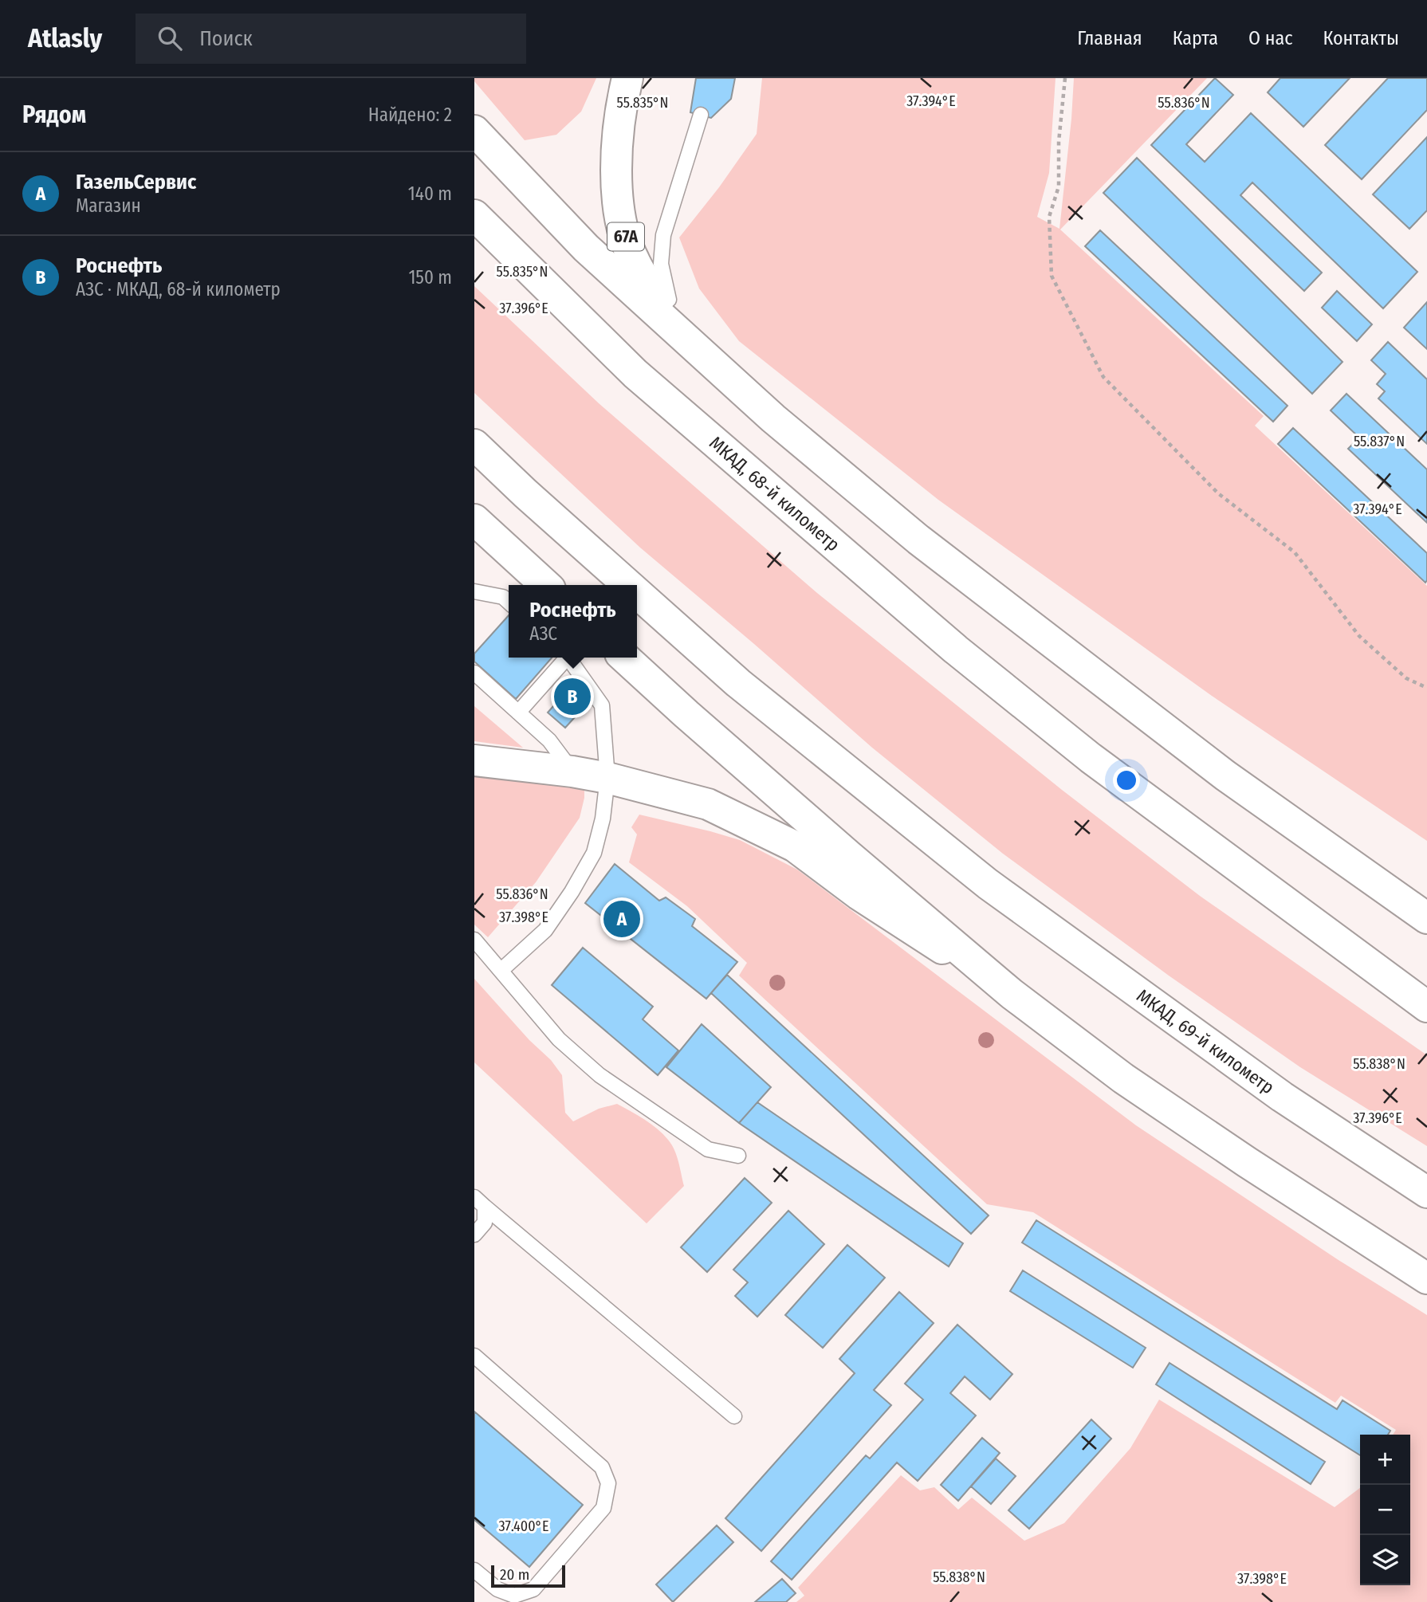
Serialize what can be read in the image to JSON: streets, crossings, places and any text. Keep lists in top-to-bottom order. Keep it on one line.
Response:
{"streets":{"main road":["67A","МКАД, 68-й километр","МКАД, 69-й километр"]},"scale_bar":"20 m","page":{"header":"Atlasly","search":"Поиск","nav":["Главная","Карта","О нас","Контакты"],"heading":["Рядом","Найдено: 2"],"list":[{"mark":"A","name":"ГазельСервис","note":"Магазин","value":"140 m"},{"mark":"B","name":"Роснефть","note":"АЗС · МКАД, 68-й километр","value":"150 m"}],"popup":["Роснефть","АЗС"],"pins":["B","A"],"map_buttons":["+","−"],"scale":"20 m"},"coordinates":["37.394°E","55.835°N","55.836°N","37.396°E","55.837°N","37.398°E","55.838°N","37.400°E"]}
